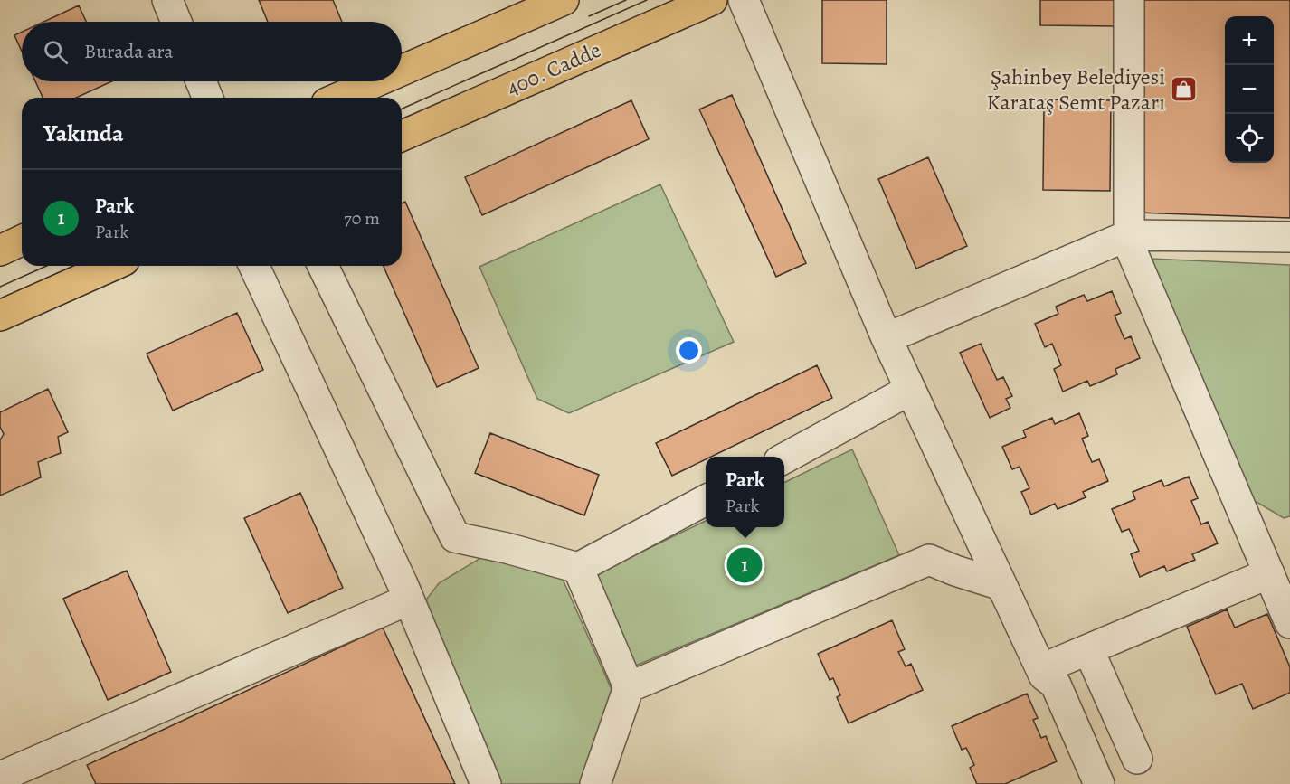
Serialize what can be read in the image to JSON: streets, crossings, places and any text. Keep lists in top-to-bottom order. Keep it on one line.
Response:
{"streets":{"main road":["400. Cadde"]},"places":{"shop":["Şahinbey Belediyesi Karataş Semt Pazarı"]},"page":{"map_buttons":["+","−"],"search":"Burada ara","heading":"Yakında","list":[{"mark":"1","name":"Park","note":"Park","value":"70 m"}],"popup":["Park","Park"],"pins":"1"}}
